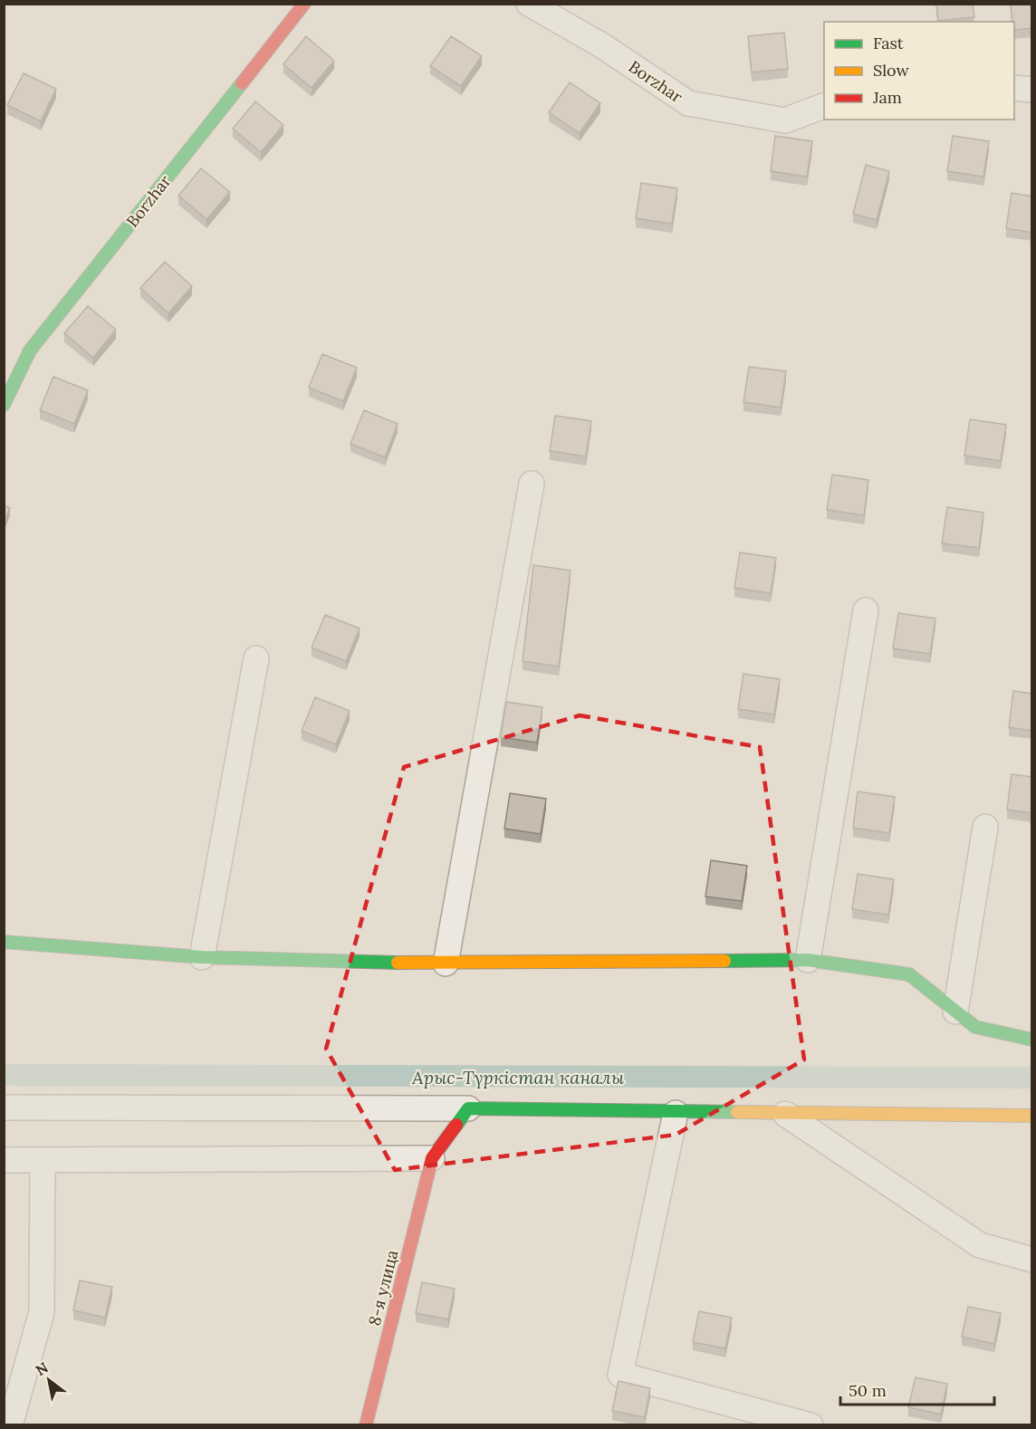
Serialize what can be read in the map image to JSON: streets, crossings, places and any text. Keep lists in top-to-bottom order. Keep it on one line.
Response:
{"streets":{"street":["Borzhar","8-я улица"]},"water":["Арыс-Түркістан каналы"],"legend":["Fast","Slow","Jam"],"scale_bar":"50 m","north":"top left"}
